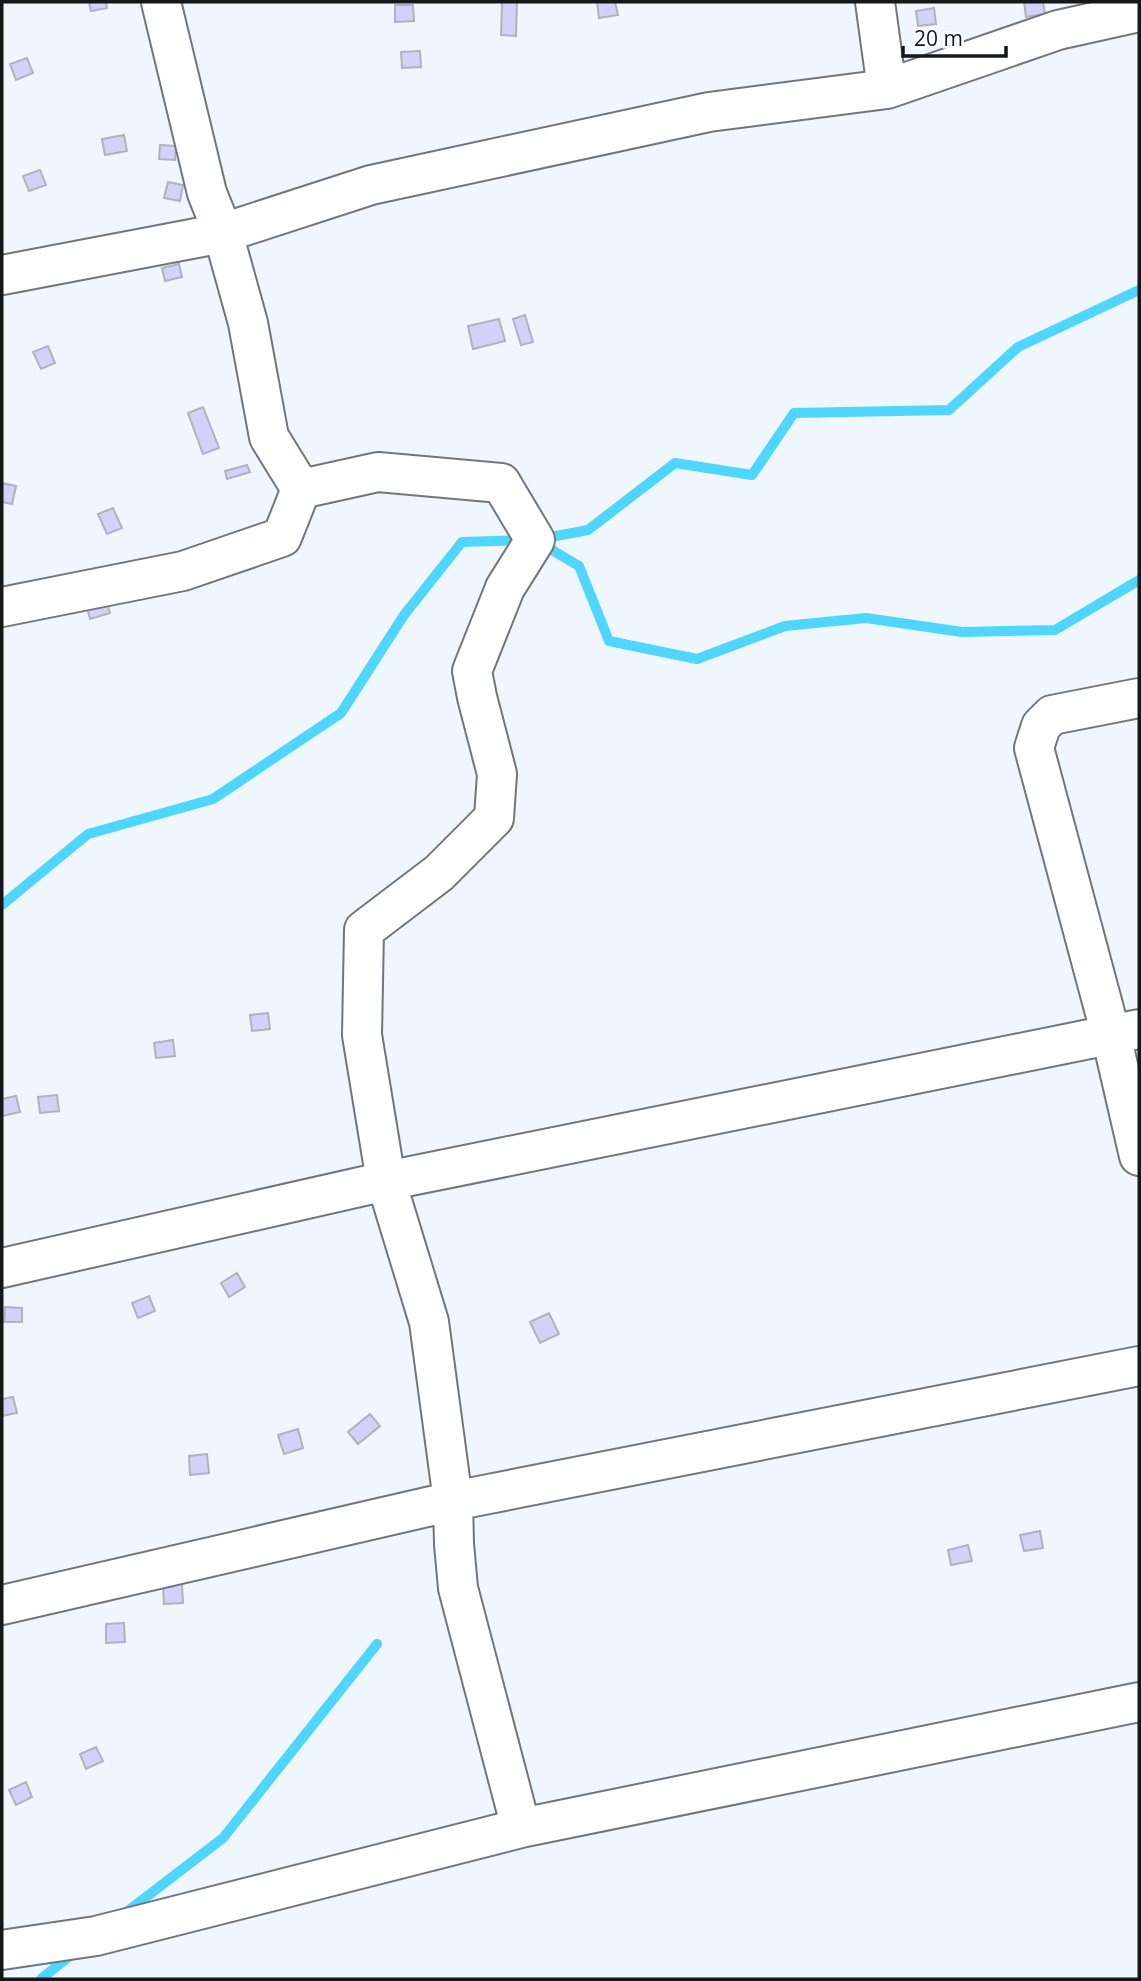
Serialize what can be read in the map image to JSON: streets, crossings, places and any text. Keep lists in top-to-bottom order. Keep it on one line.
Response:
{"scale_bar":"20 m"}
